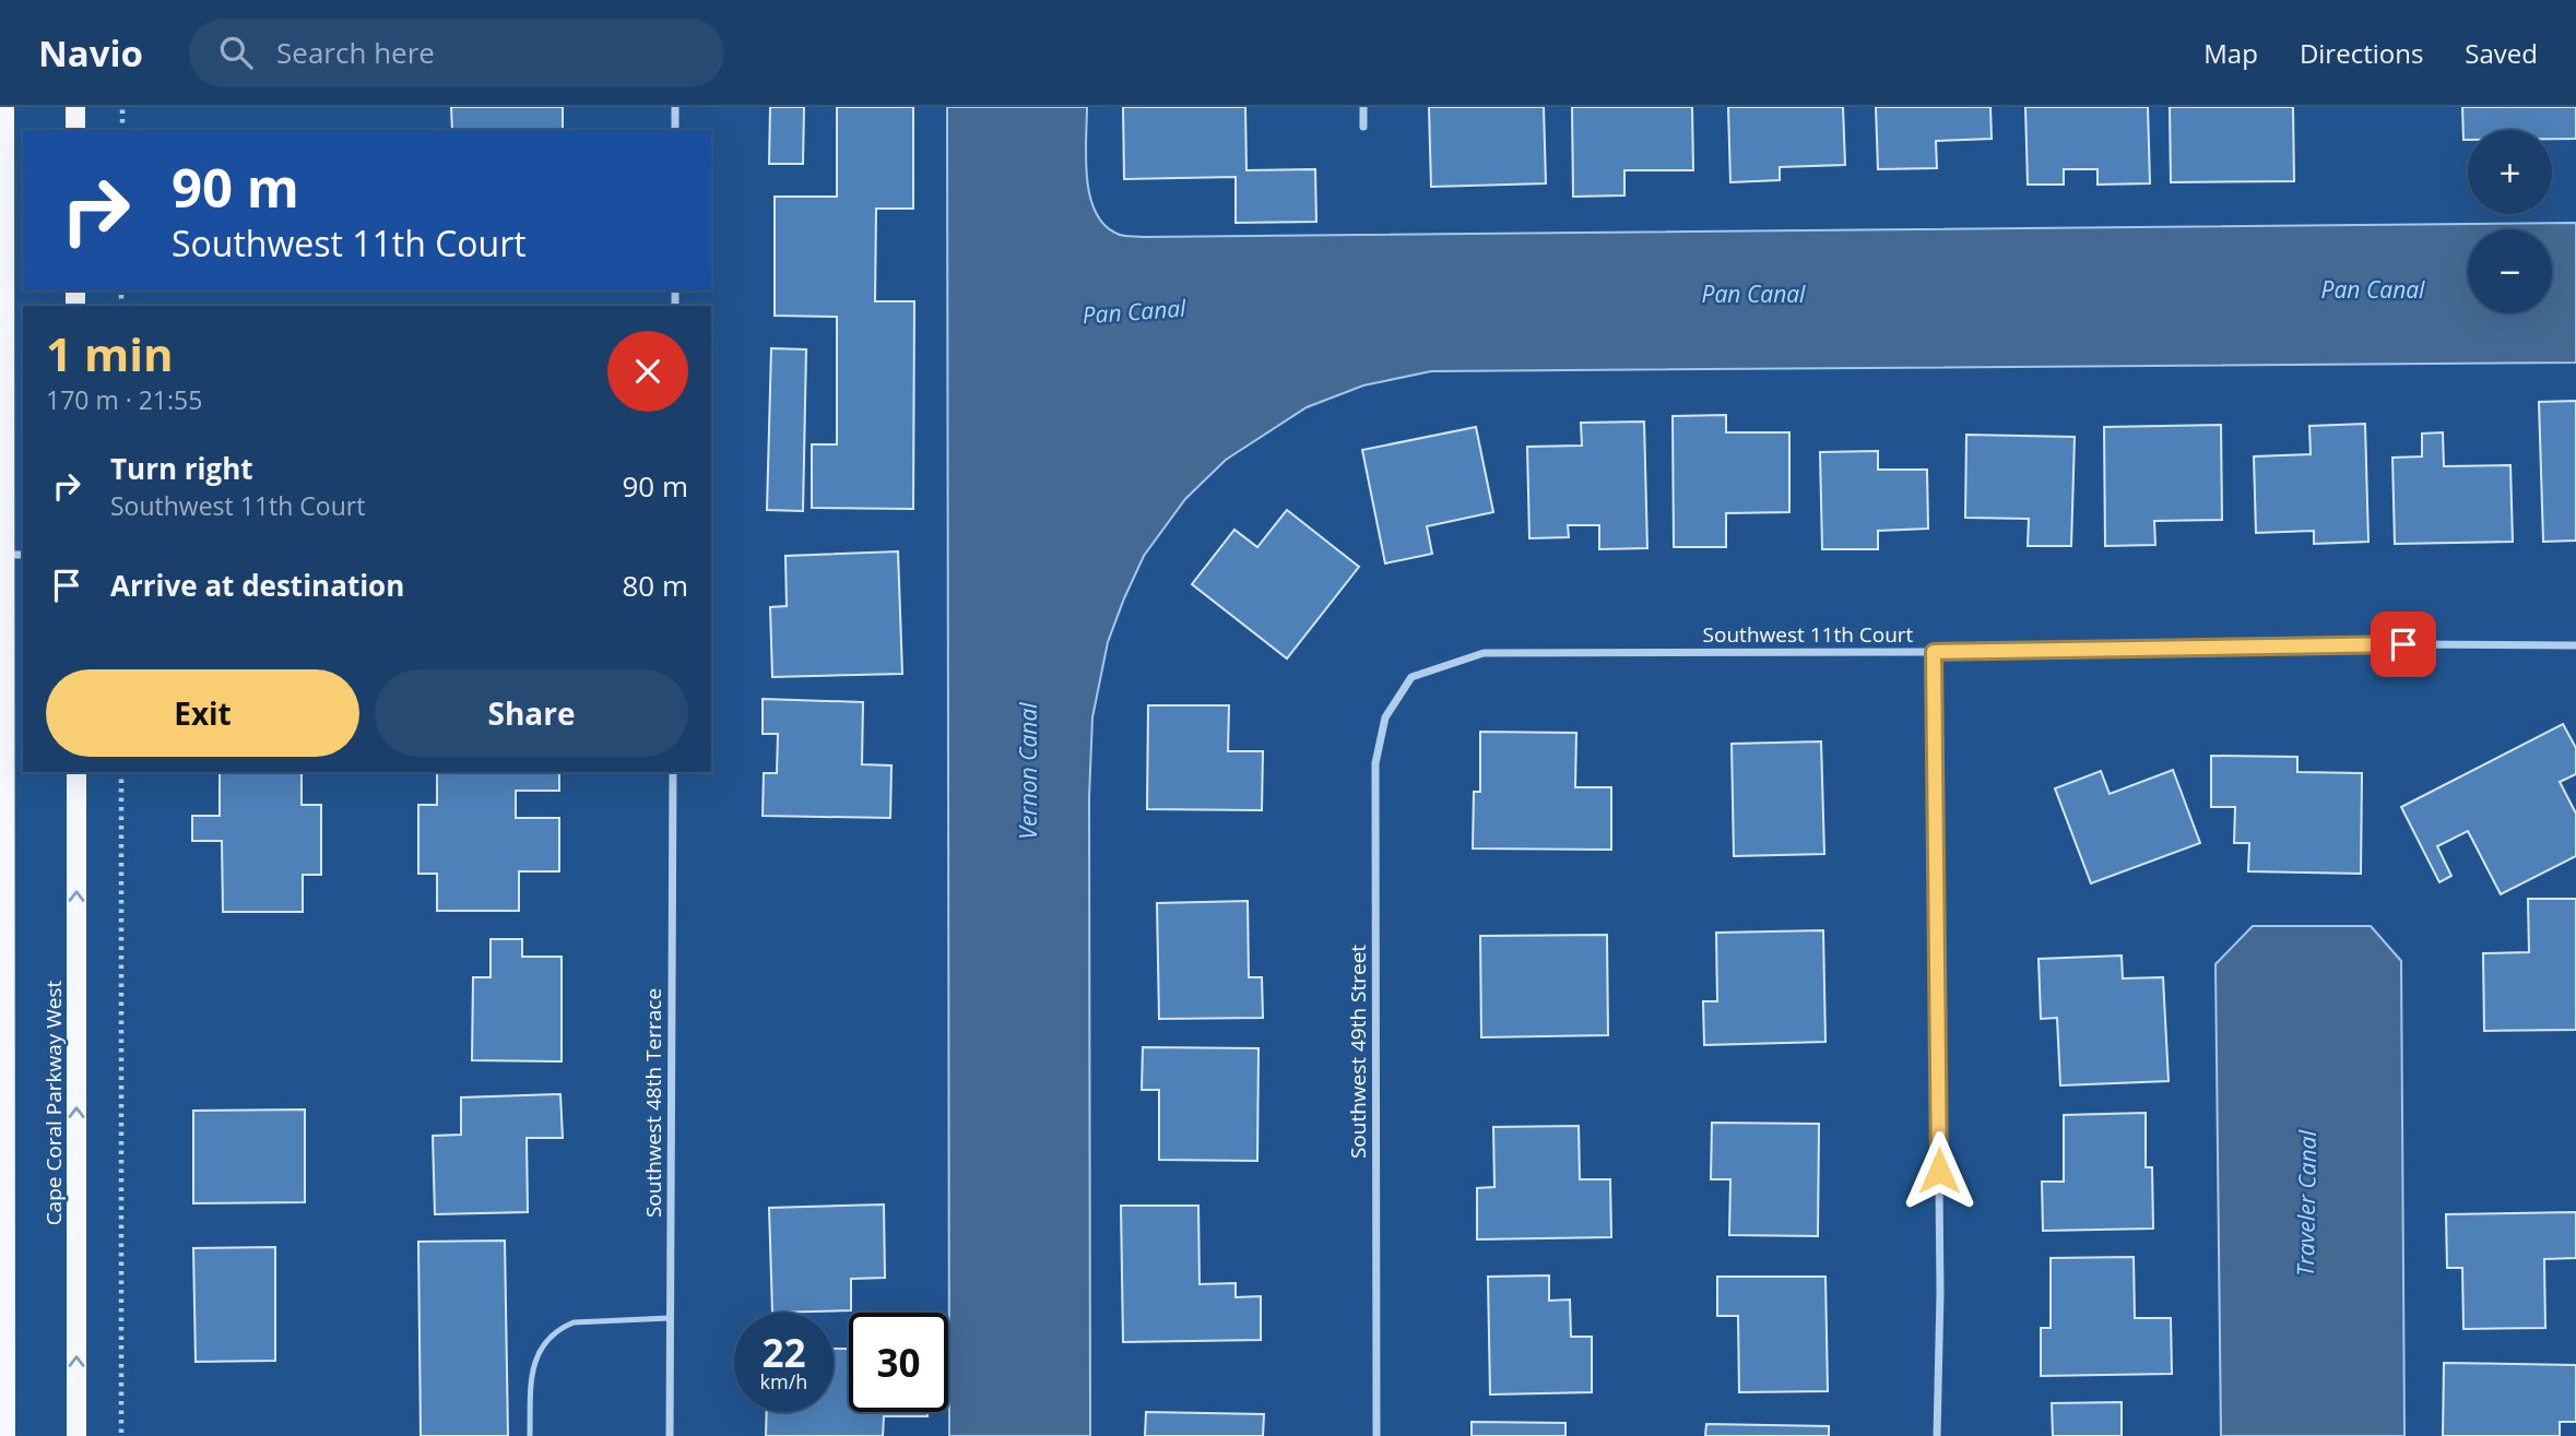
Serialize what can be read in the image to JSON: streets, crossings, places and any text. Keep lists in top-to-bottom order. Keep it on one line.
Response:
{"streets":{"main road":["Cape Coral Parkway West"],"street":["Southwest 11th Court","Southwest 49th Street","Southwest 48th Terrace"]},"crossings":[["Southwest 11th Court","Southwest 49th Street"]],"water":["Pan Canal","Vernon Canal","Traveler Canal"],"page":{"header":"Navio","search":"Search here","nav":["Map","Directions","Saved"],"map_buttons":["+","−"],"turn":["90 m","Southwest 11th Court"],"heading":["1 min","170 m · 21:55"],"list":[{"name":"Turn right","note":"Southwest 11th Court","value":"90 m"},{"name":"Arrive at destination","value":"80 m"}],"buttons":["Exit","Share"],"speed":"22 km/h","limit":"30"}}
